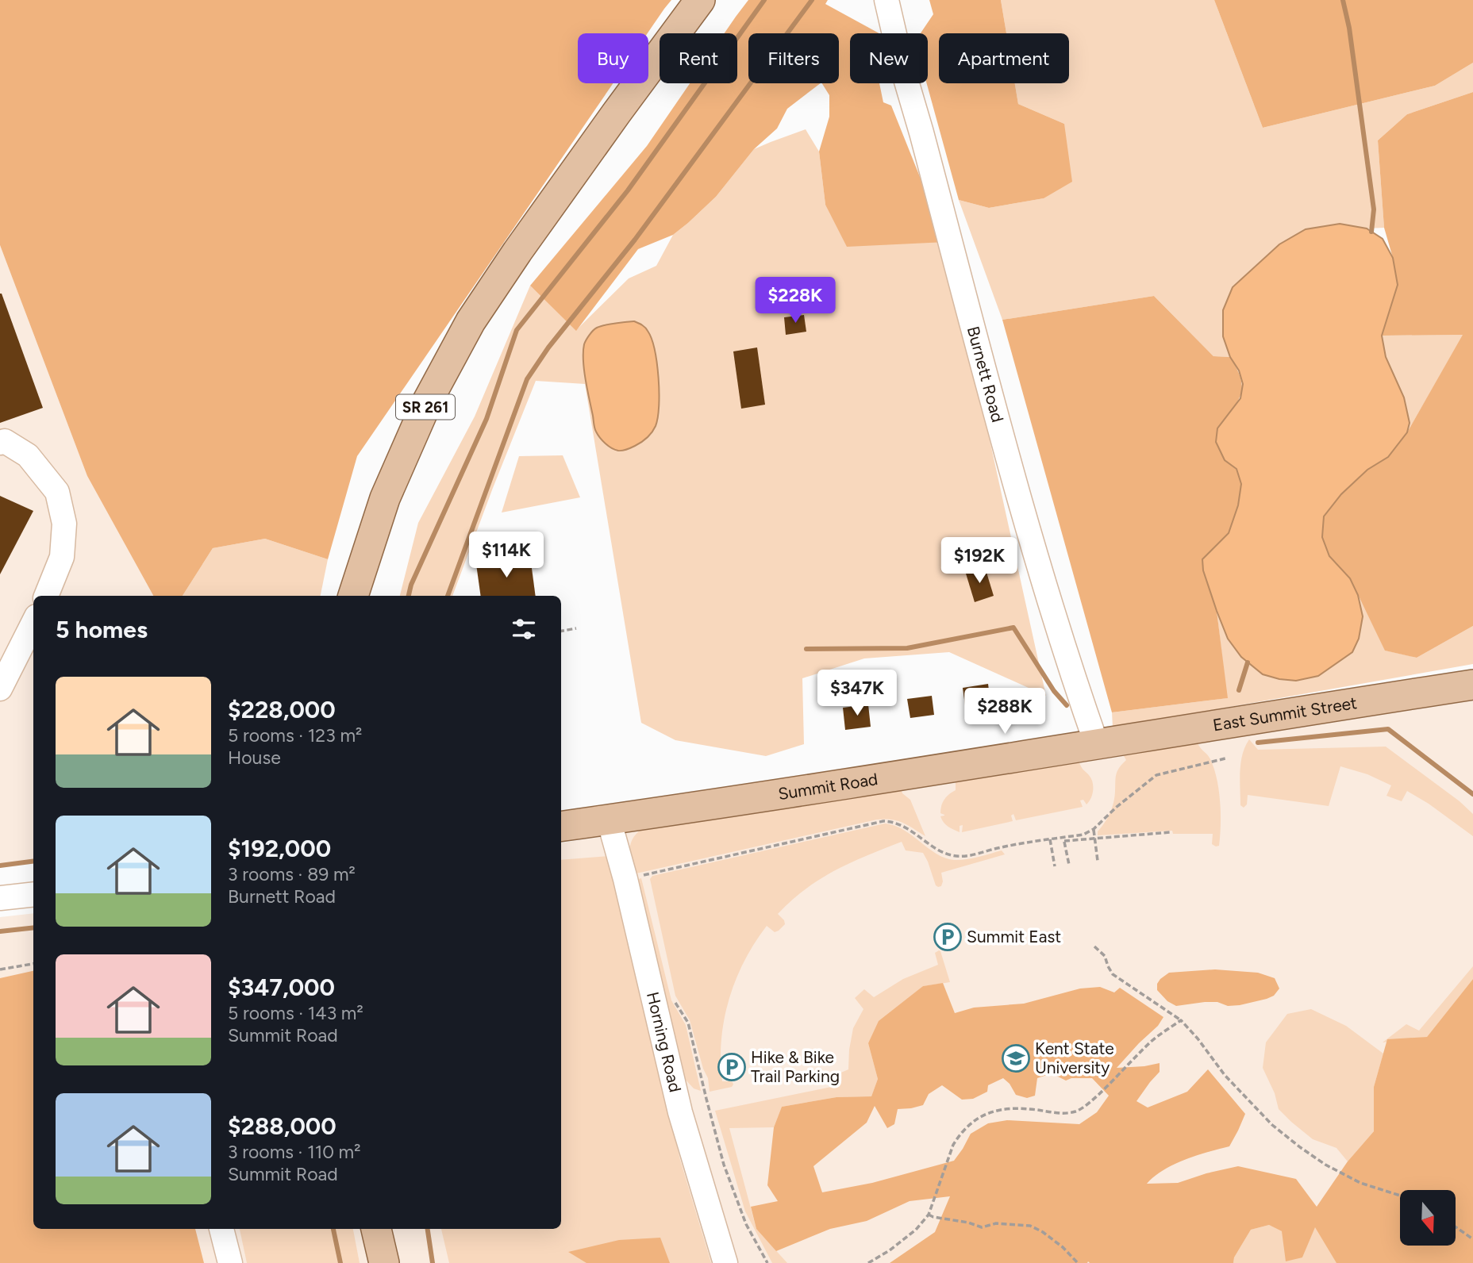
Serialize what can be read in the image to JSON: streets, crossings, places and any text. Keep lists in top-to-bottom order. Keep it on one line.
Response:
{"streets":{"main road":["SR 261","East Summit Street","Summit Road"],"street":["Burnett Road","Horning Road"]},"crossings":[["Burnett Road","East Summit Street"],["Burnett Road","Summit Road"],["East Summit Street","Summit Road"],["Summit Road","Horning Road"]],"places":{"parking":["Summit East","Hike & Bike Trail Parking"],"school or university":["Kent State University"]},"north":"bottom","page":{"chip":["Buy","Rent","Filters","New","Apartment"],"price":["$228K","$114K","$192K","$347K","$288K"],"heading":"5 homes","list":[{"name":"$228,000","note":"5 rooms · 123 m² · House"},{"name":"$192,000","note":"3 rooms · 89 m² · Burnett Road"},{"name":"$347,000","note":"5 rooms · 143 m² · Summit Road"},{"name":"$288,000","note":"3 rooms · 110 m² · Summit Road"}]}}
